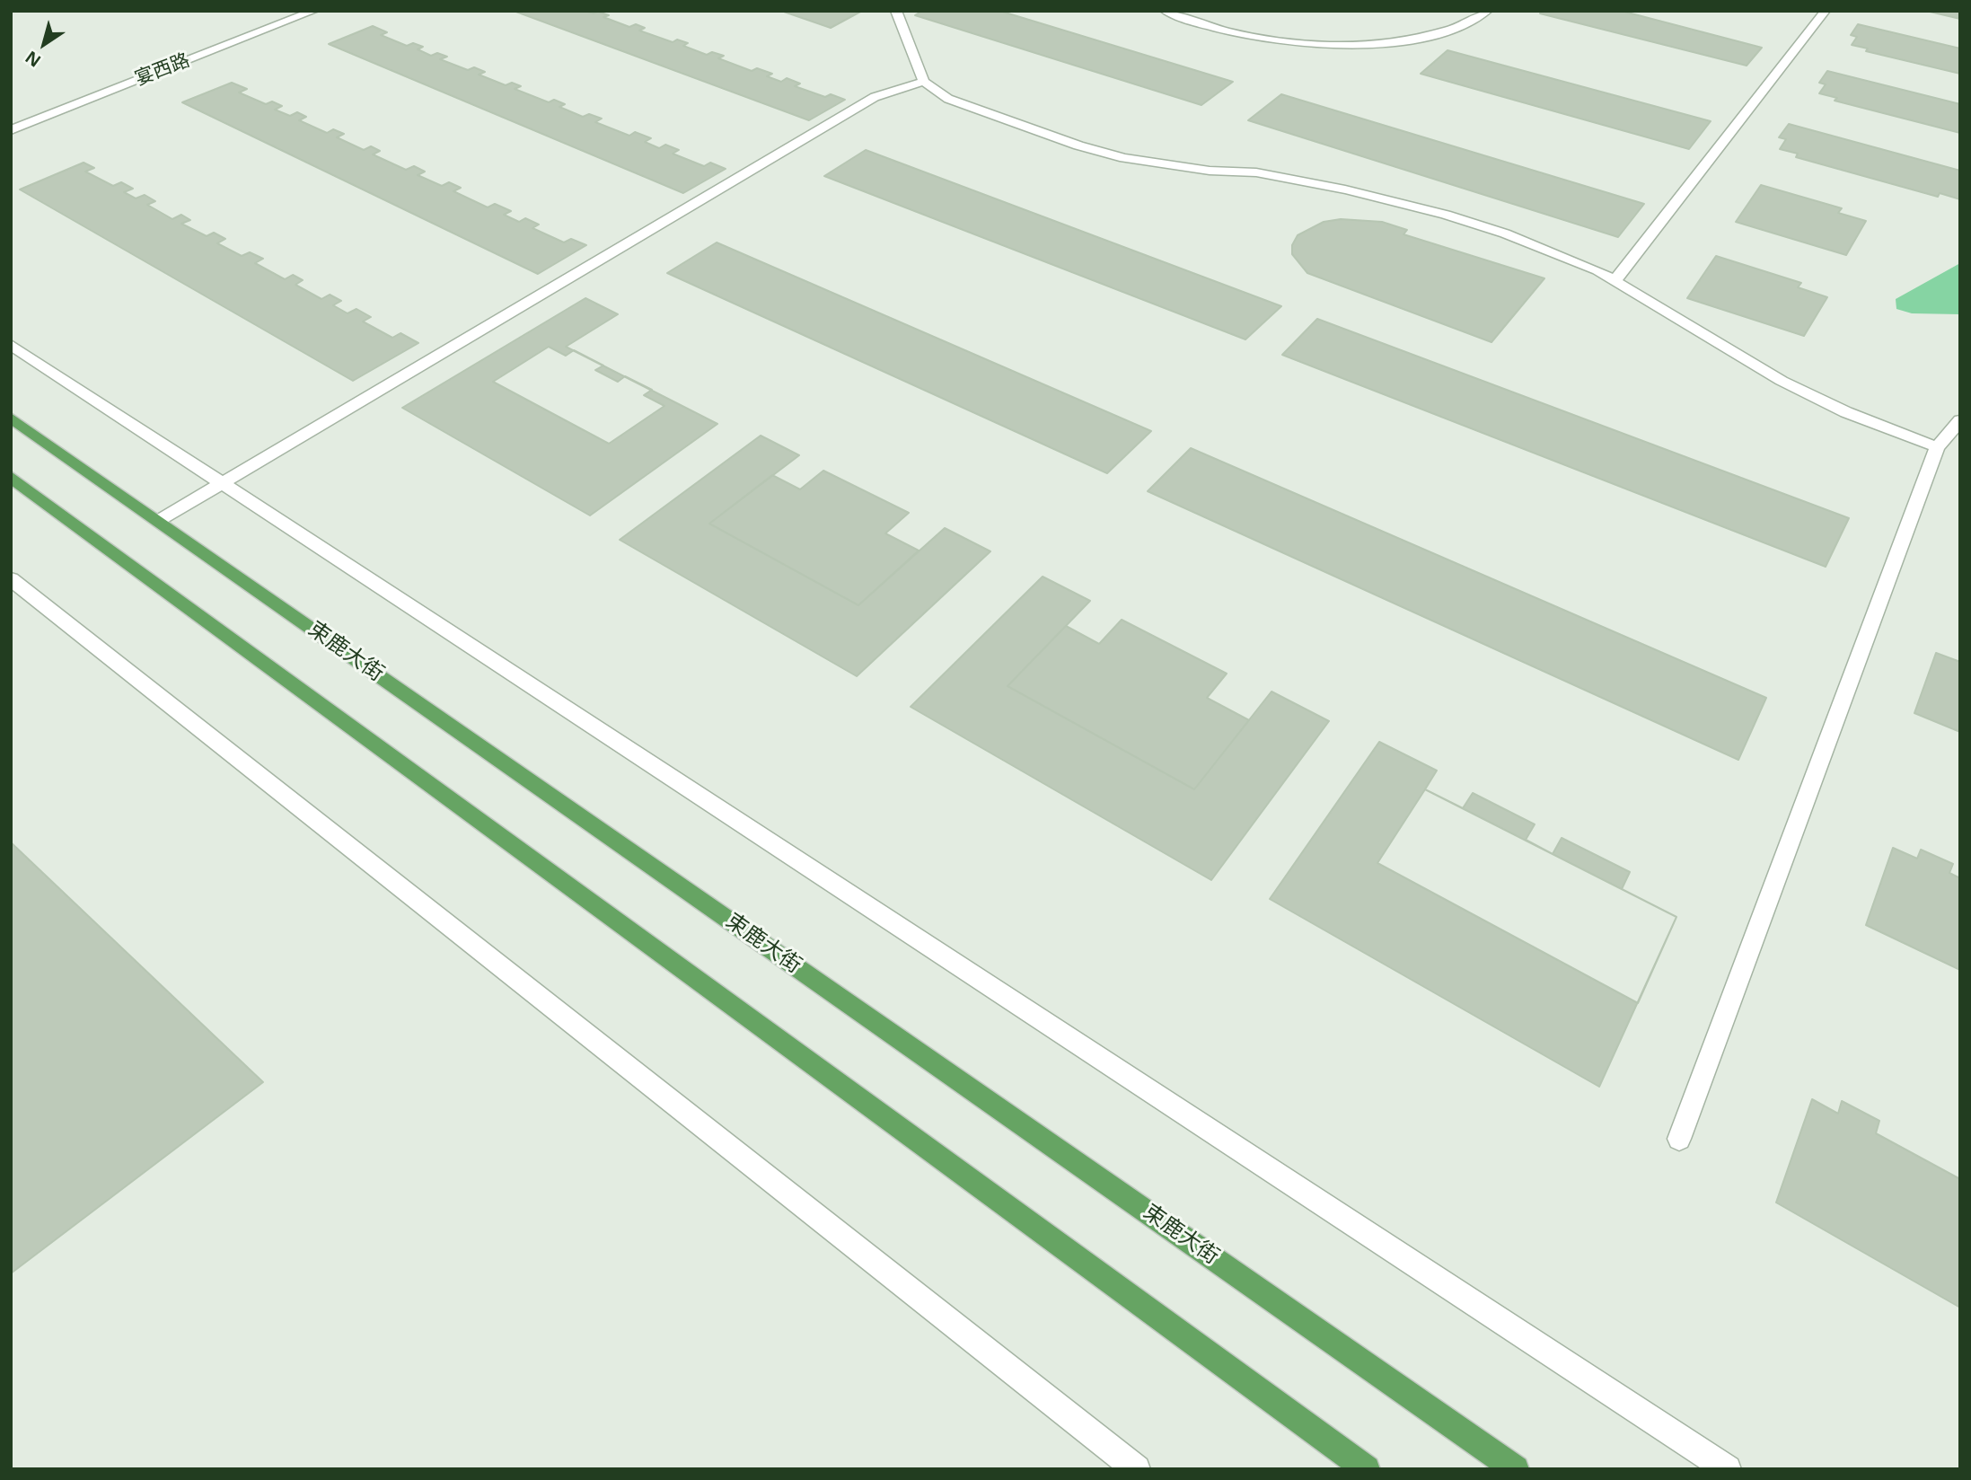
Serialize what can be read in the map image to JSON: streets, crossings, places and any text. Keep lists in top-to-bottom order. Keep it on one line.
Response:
{"streets":{"main road":["束鹿大街"],"street":["宴西路"]},"north":"bottom left"}
